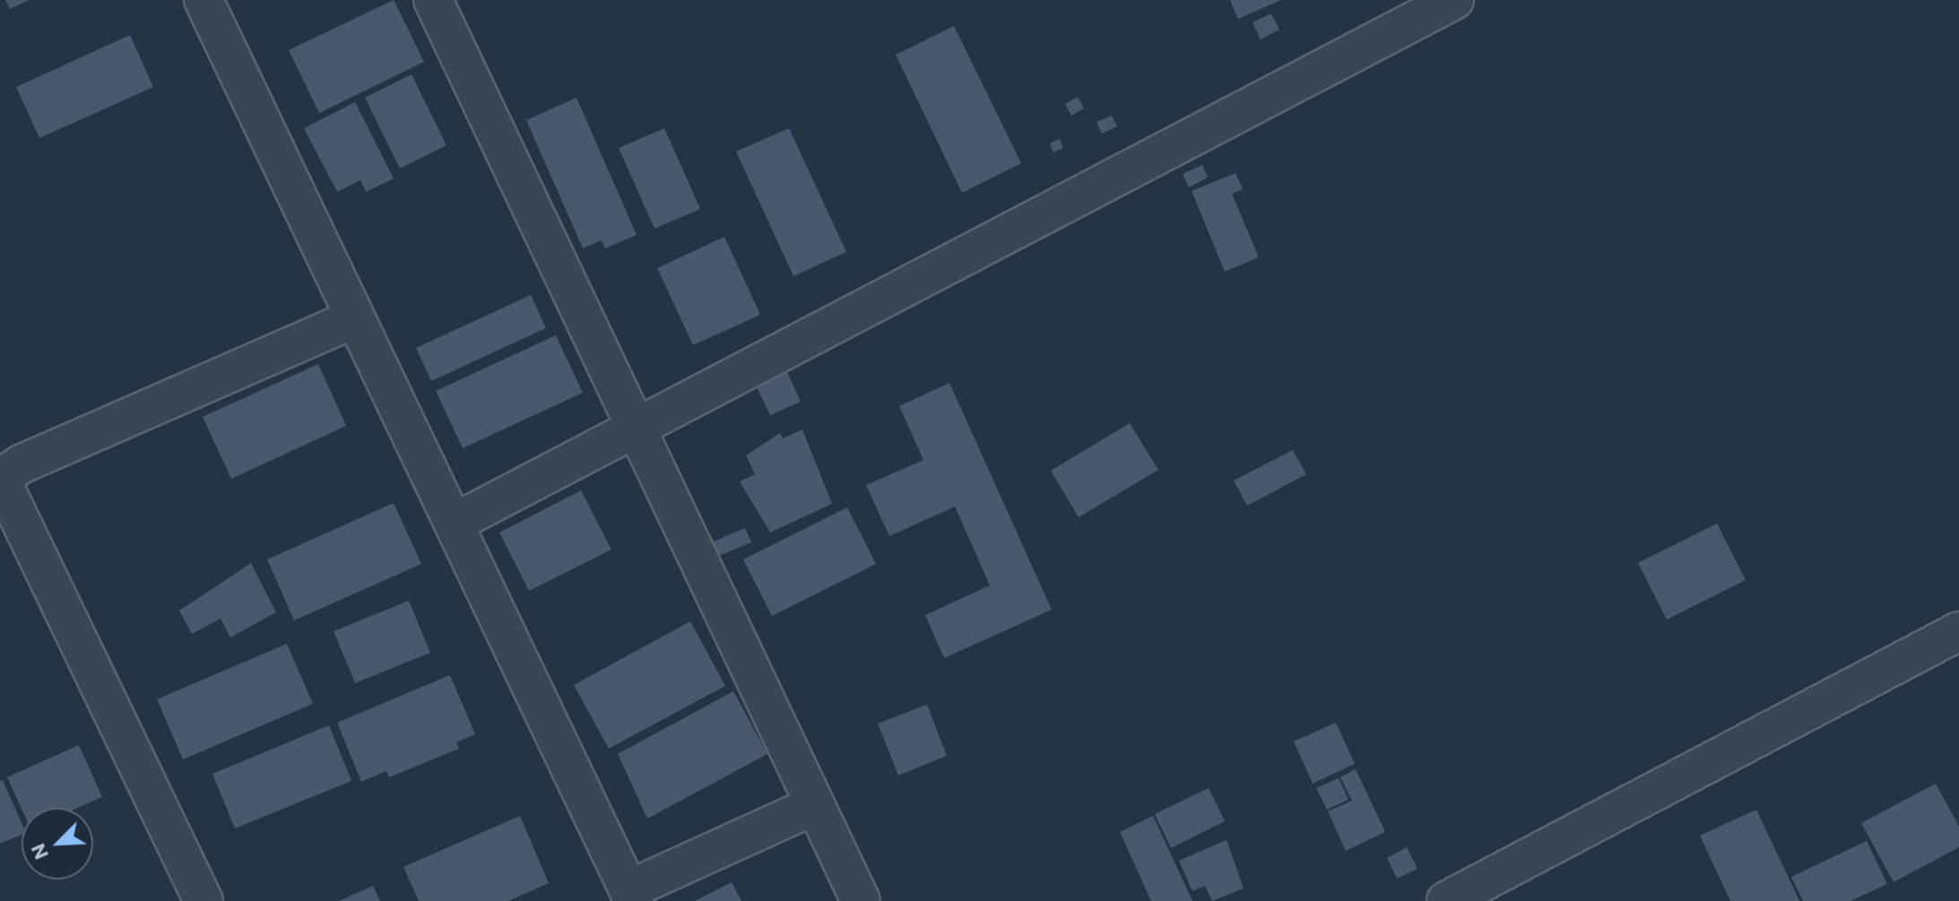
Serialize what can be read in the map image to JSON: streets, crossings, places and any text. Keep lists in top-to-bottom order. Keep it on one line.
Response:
{"north":"bottom left"}
